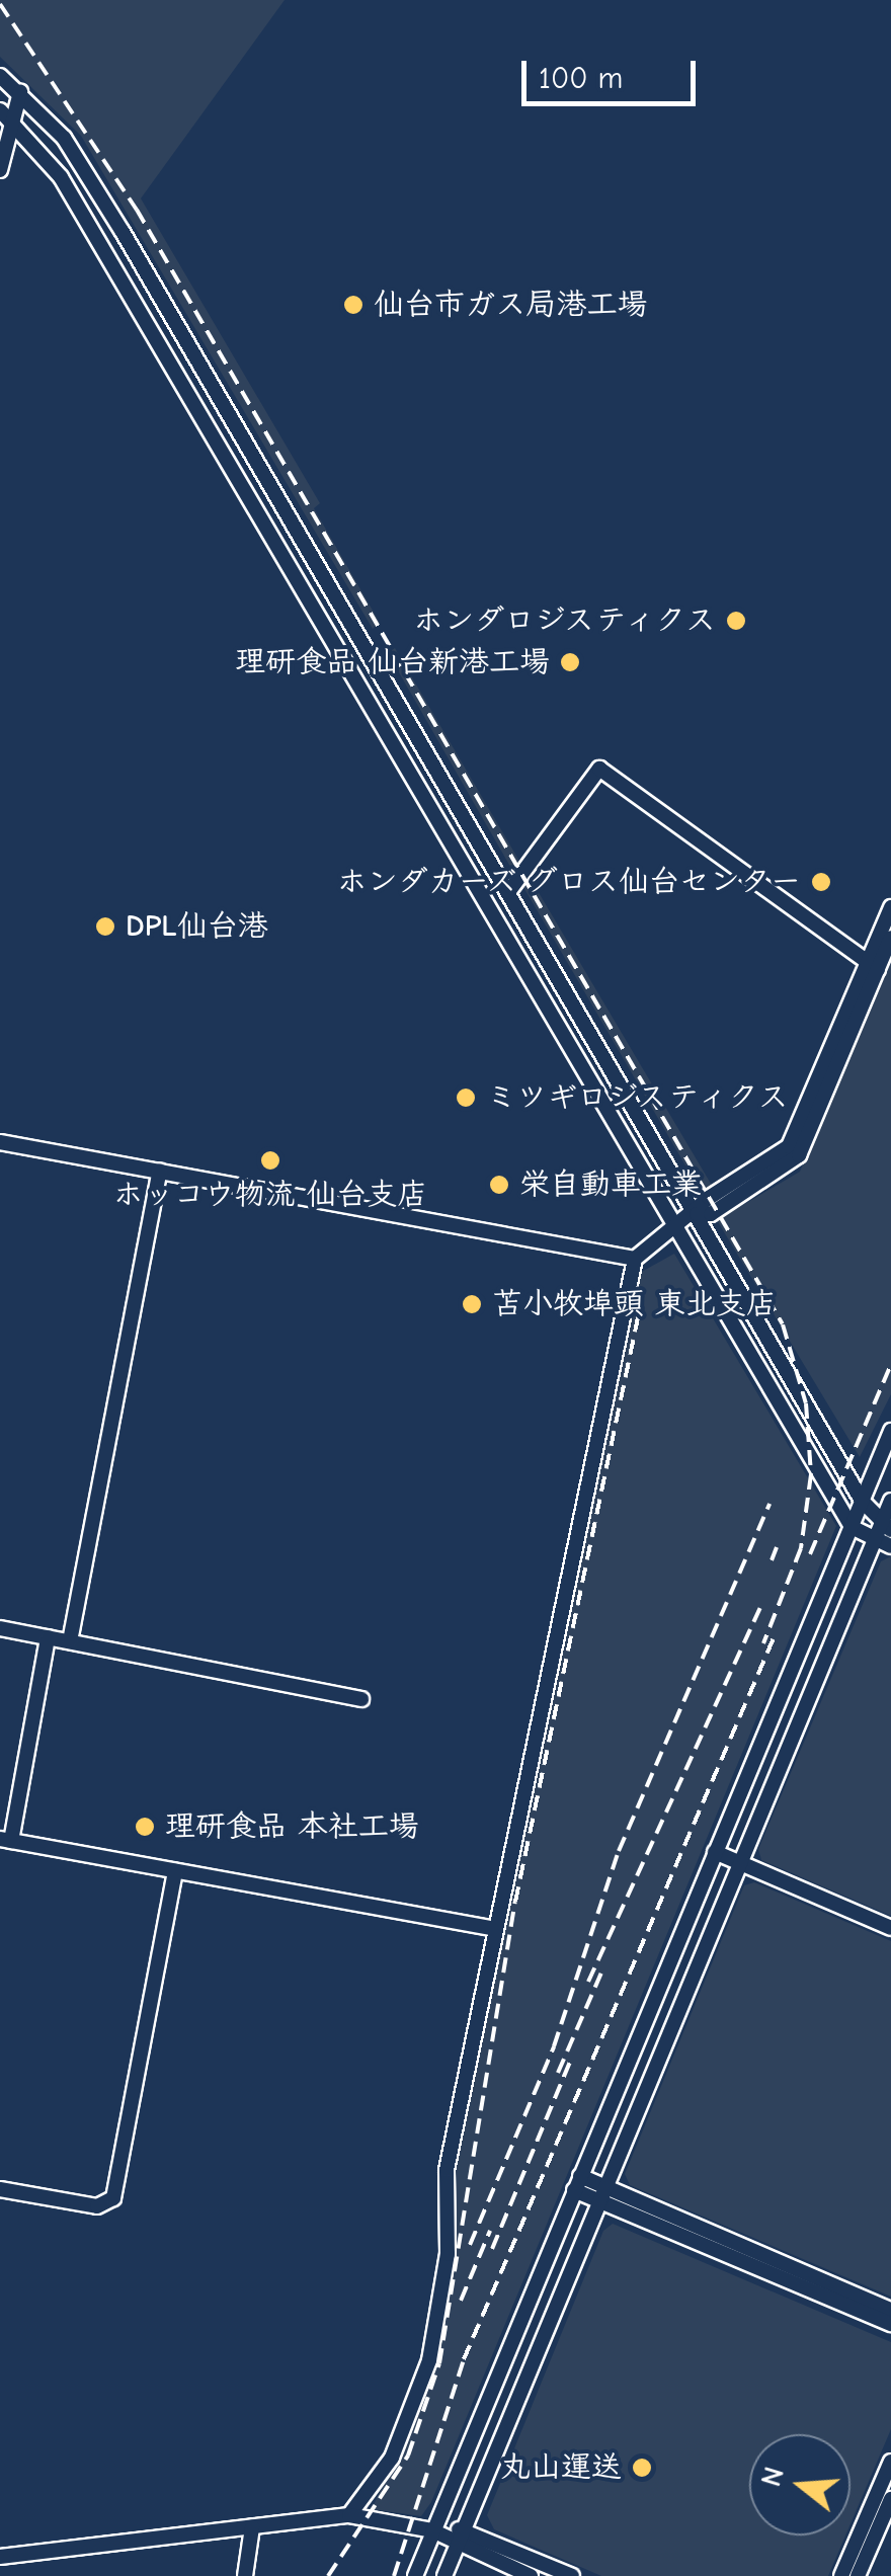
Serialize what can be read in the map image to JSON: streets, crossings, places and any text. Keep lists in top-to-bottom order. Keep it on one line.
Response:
{"places":["仙台市ガス局港工場","ホンダロジスティクス","理研食品 仙台新港工場","ホンダカーズ グロス仙台センター","DPL仙台港","ミツギロジスティクス","ホッコウ物流 仙台支店","栄自動車工業","苫小牧埠頭 東北支店","理研食品 本社工場","丸山運送"],"scale_bar":"100 m","north":"left"}
